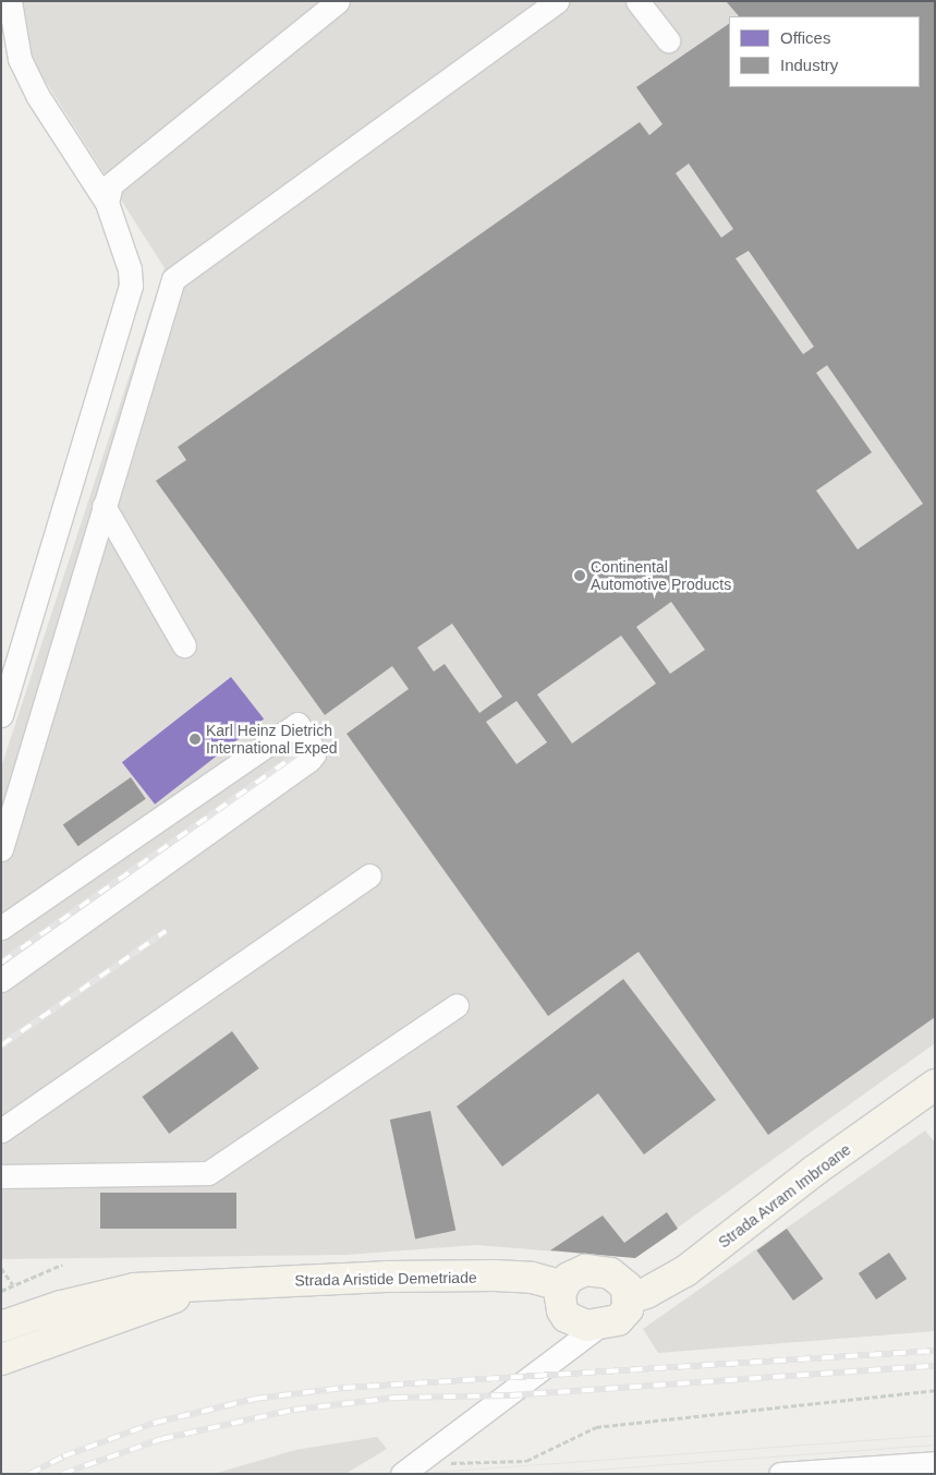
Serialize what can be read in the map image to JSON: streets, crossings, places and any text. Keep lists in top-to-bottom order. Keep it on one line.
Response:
{"streets":{"main road":["Strada Avram Imbroane","Strada Aristide Demetriade"]},"crossings":[["Strada Avram Imbroane","Strada Aristide Demetriade"]],"places":["Continental Automotive Products","Karl Heinz Dietrich International Exped"],"legend":["Offices","Industry"]}
